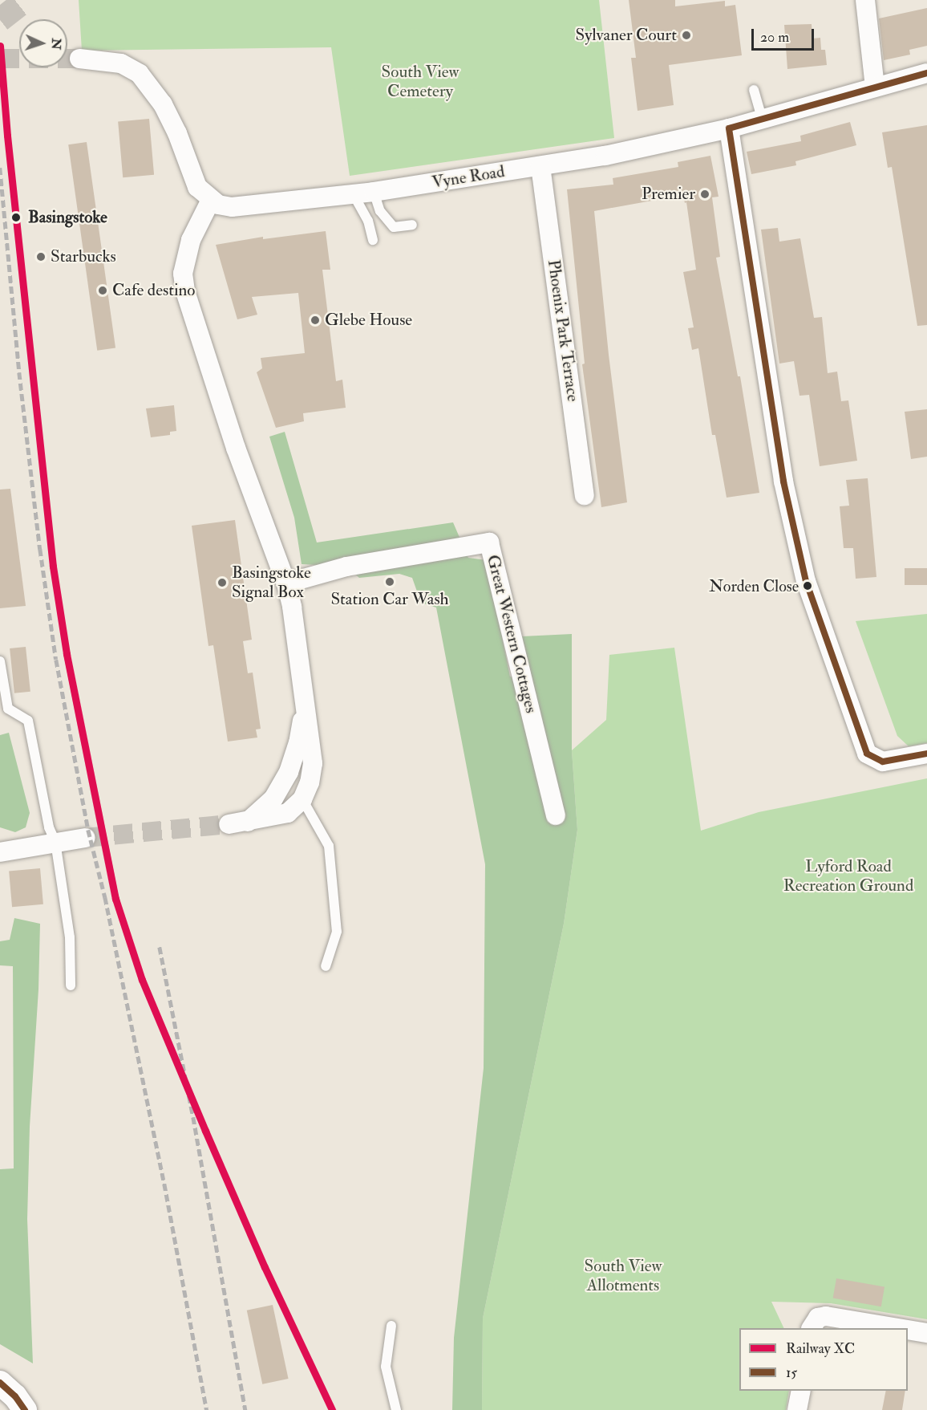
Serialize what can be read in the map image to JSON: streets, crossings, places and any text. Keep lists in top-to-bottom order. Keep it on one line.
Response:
{"streets":{"street":["Vyne Road","Phoenix Park Terrace","Great Western Cottages"]},"crossings":[["Vyne Road","Phoenix Park Terrace"]],"parks":["South View Cemetery","Lyford Road Recreation Ground","South View Allotments"],"places":["Sylvaner Court","Premier","Basingstoke","Starbucks","Cafe destino","Glebe House","Station Car Wash","Basingstoke Signal Box","Norden Close"],"lines":["rail line XC","transit line 15"],"legend":["Railway XC","15"],"scale_bar":"20 m","north":"right"}
